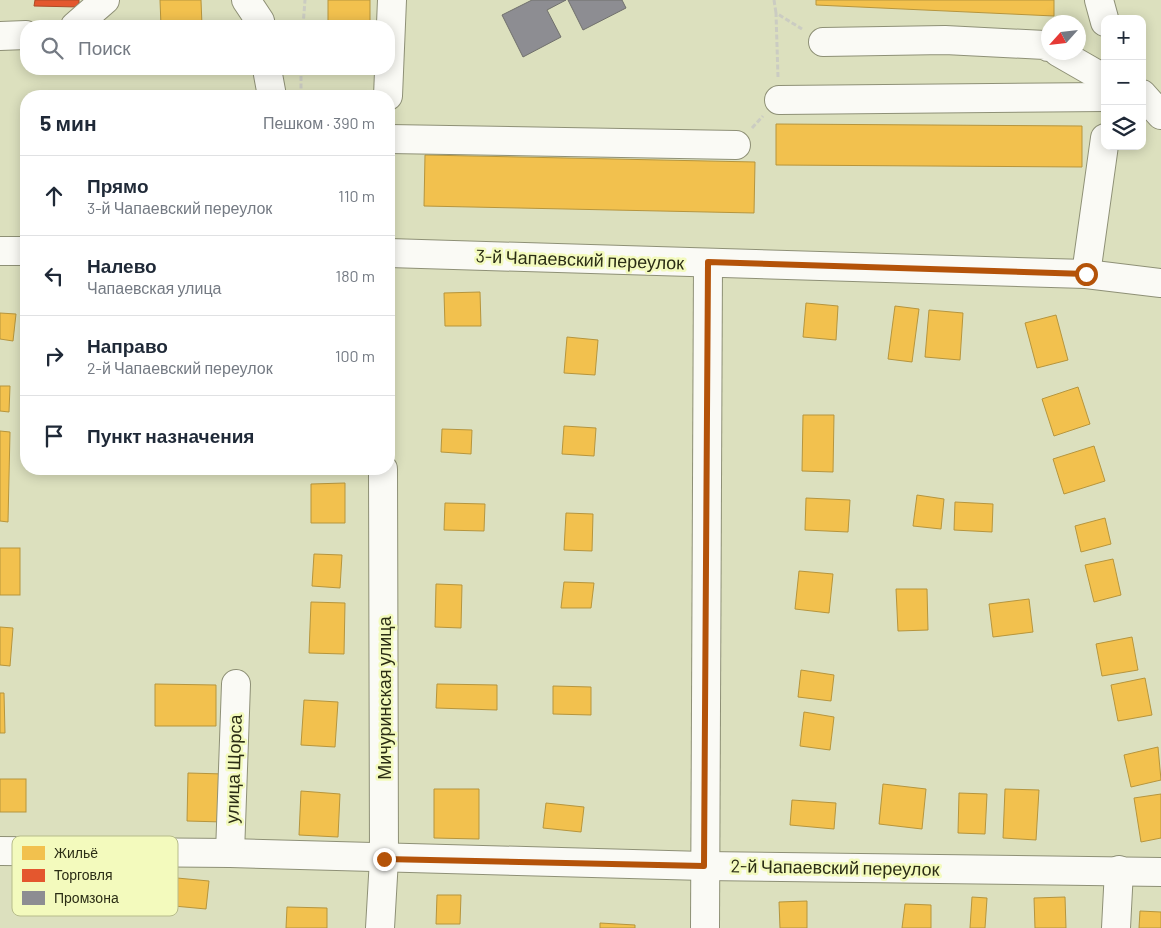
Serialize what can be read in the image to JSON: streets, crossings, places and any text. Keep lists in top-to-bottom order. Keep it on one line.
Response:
{"streets":{"street":["3-й Чапаевский переулок","Мичуринская улица","улица Щорса","2-й Чапаевский переулок"]},"crossings":[["Мичуринская улица","2-й Чапаевский переулок"],["улица Щорса","2-й Чапаевский переулок"]],"legend":["Жильё","Торговля","Промзона"],"north":"bottom left","page":{"map_buttons":["+","−"],"search":"Поиск","heading":["5 мин","Пешком · 390 m"],"list":[["Прямо","3-й Чапаевский переулок","110 m"],["Налево","Чапаевская улица","180 m"],["Направо","2-й Чапаевский переулок","100 m"],"Пункт назначения"]}}
